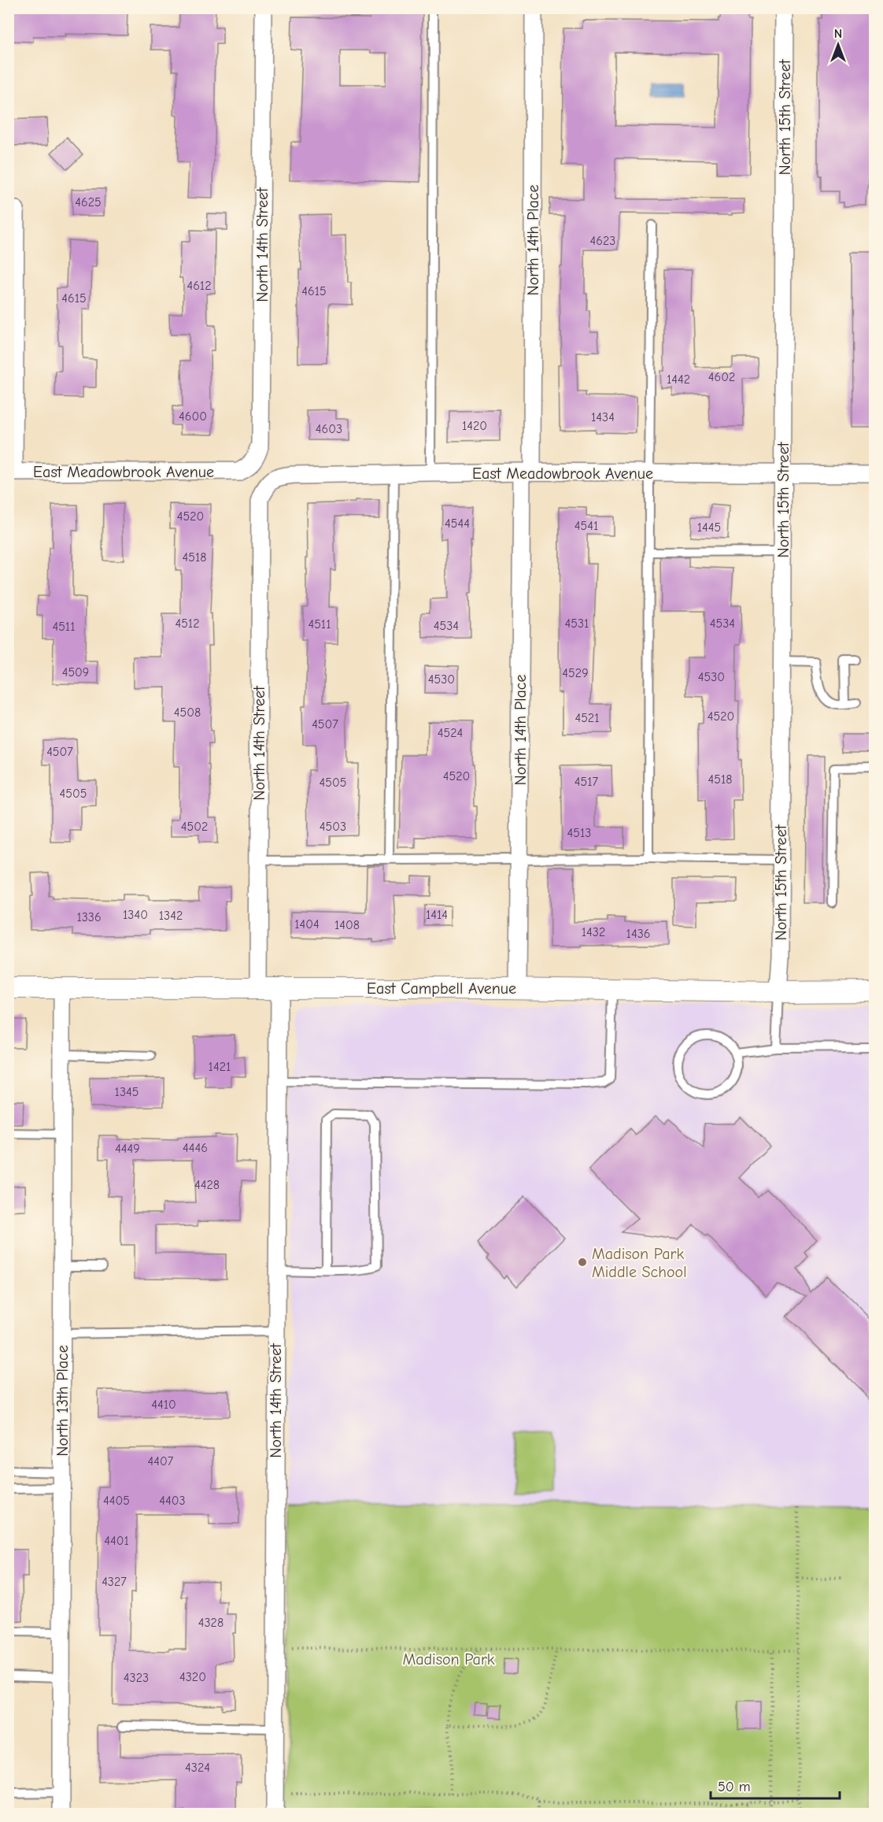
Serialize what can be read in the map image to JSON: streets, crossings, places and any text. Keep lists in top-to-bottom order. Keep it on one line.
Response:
{"streets":{"street":["North 15th Street","North 14th Place","North 14th Street","East Meadowbrook Avenue","East Campbell Avenue","North 13th Place"]},"crossings":[["North 15th Street","East Meadowbrook Avenue"],["North 15th Street","East Campbell Avenue"],["North 14th Place","East Meadowbrook Avenue"],["North 14th Place","East Campbell Avenue"],["North 14th Street","East Meadowbrook Avenue"],["North 14th Street","East Campbell Avenue"],["East Campbell Avenue","North 13th Place"]],"parks":["Madison Park"],"places":["Madison Park Middle School"],"house_numbers":["4625","4623","4612","4615","4615","4602","1442","4600","1434","1420","4603","4520","4544","4541","1445","4518","4512","4531","4534","4511","4534","4511","4509","4529","4530","4530","4508","4520","4521","4507","4524","4507","4520","4518","4517","4505","4505","4502","4503","4513","1340","1414","1342","1336","1404","1408","1432","1436","1421","1345","4446","4449","4428","4410","4407","4405","4403","4401","4327","4328","4320","4323","4324"],"scale_bar":"50 m","north":"top"}
